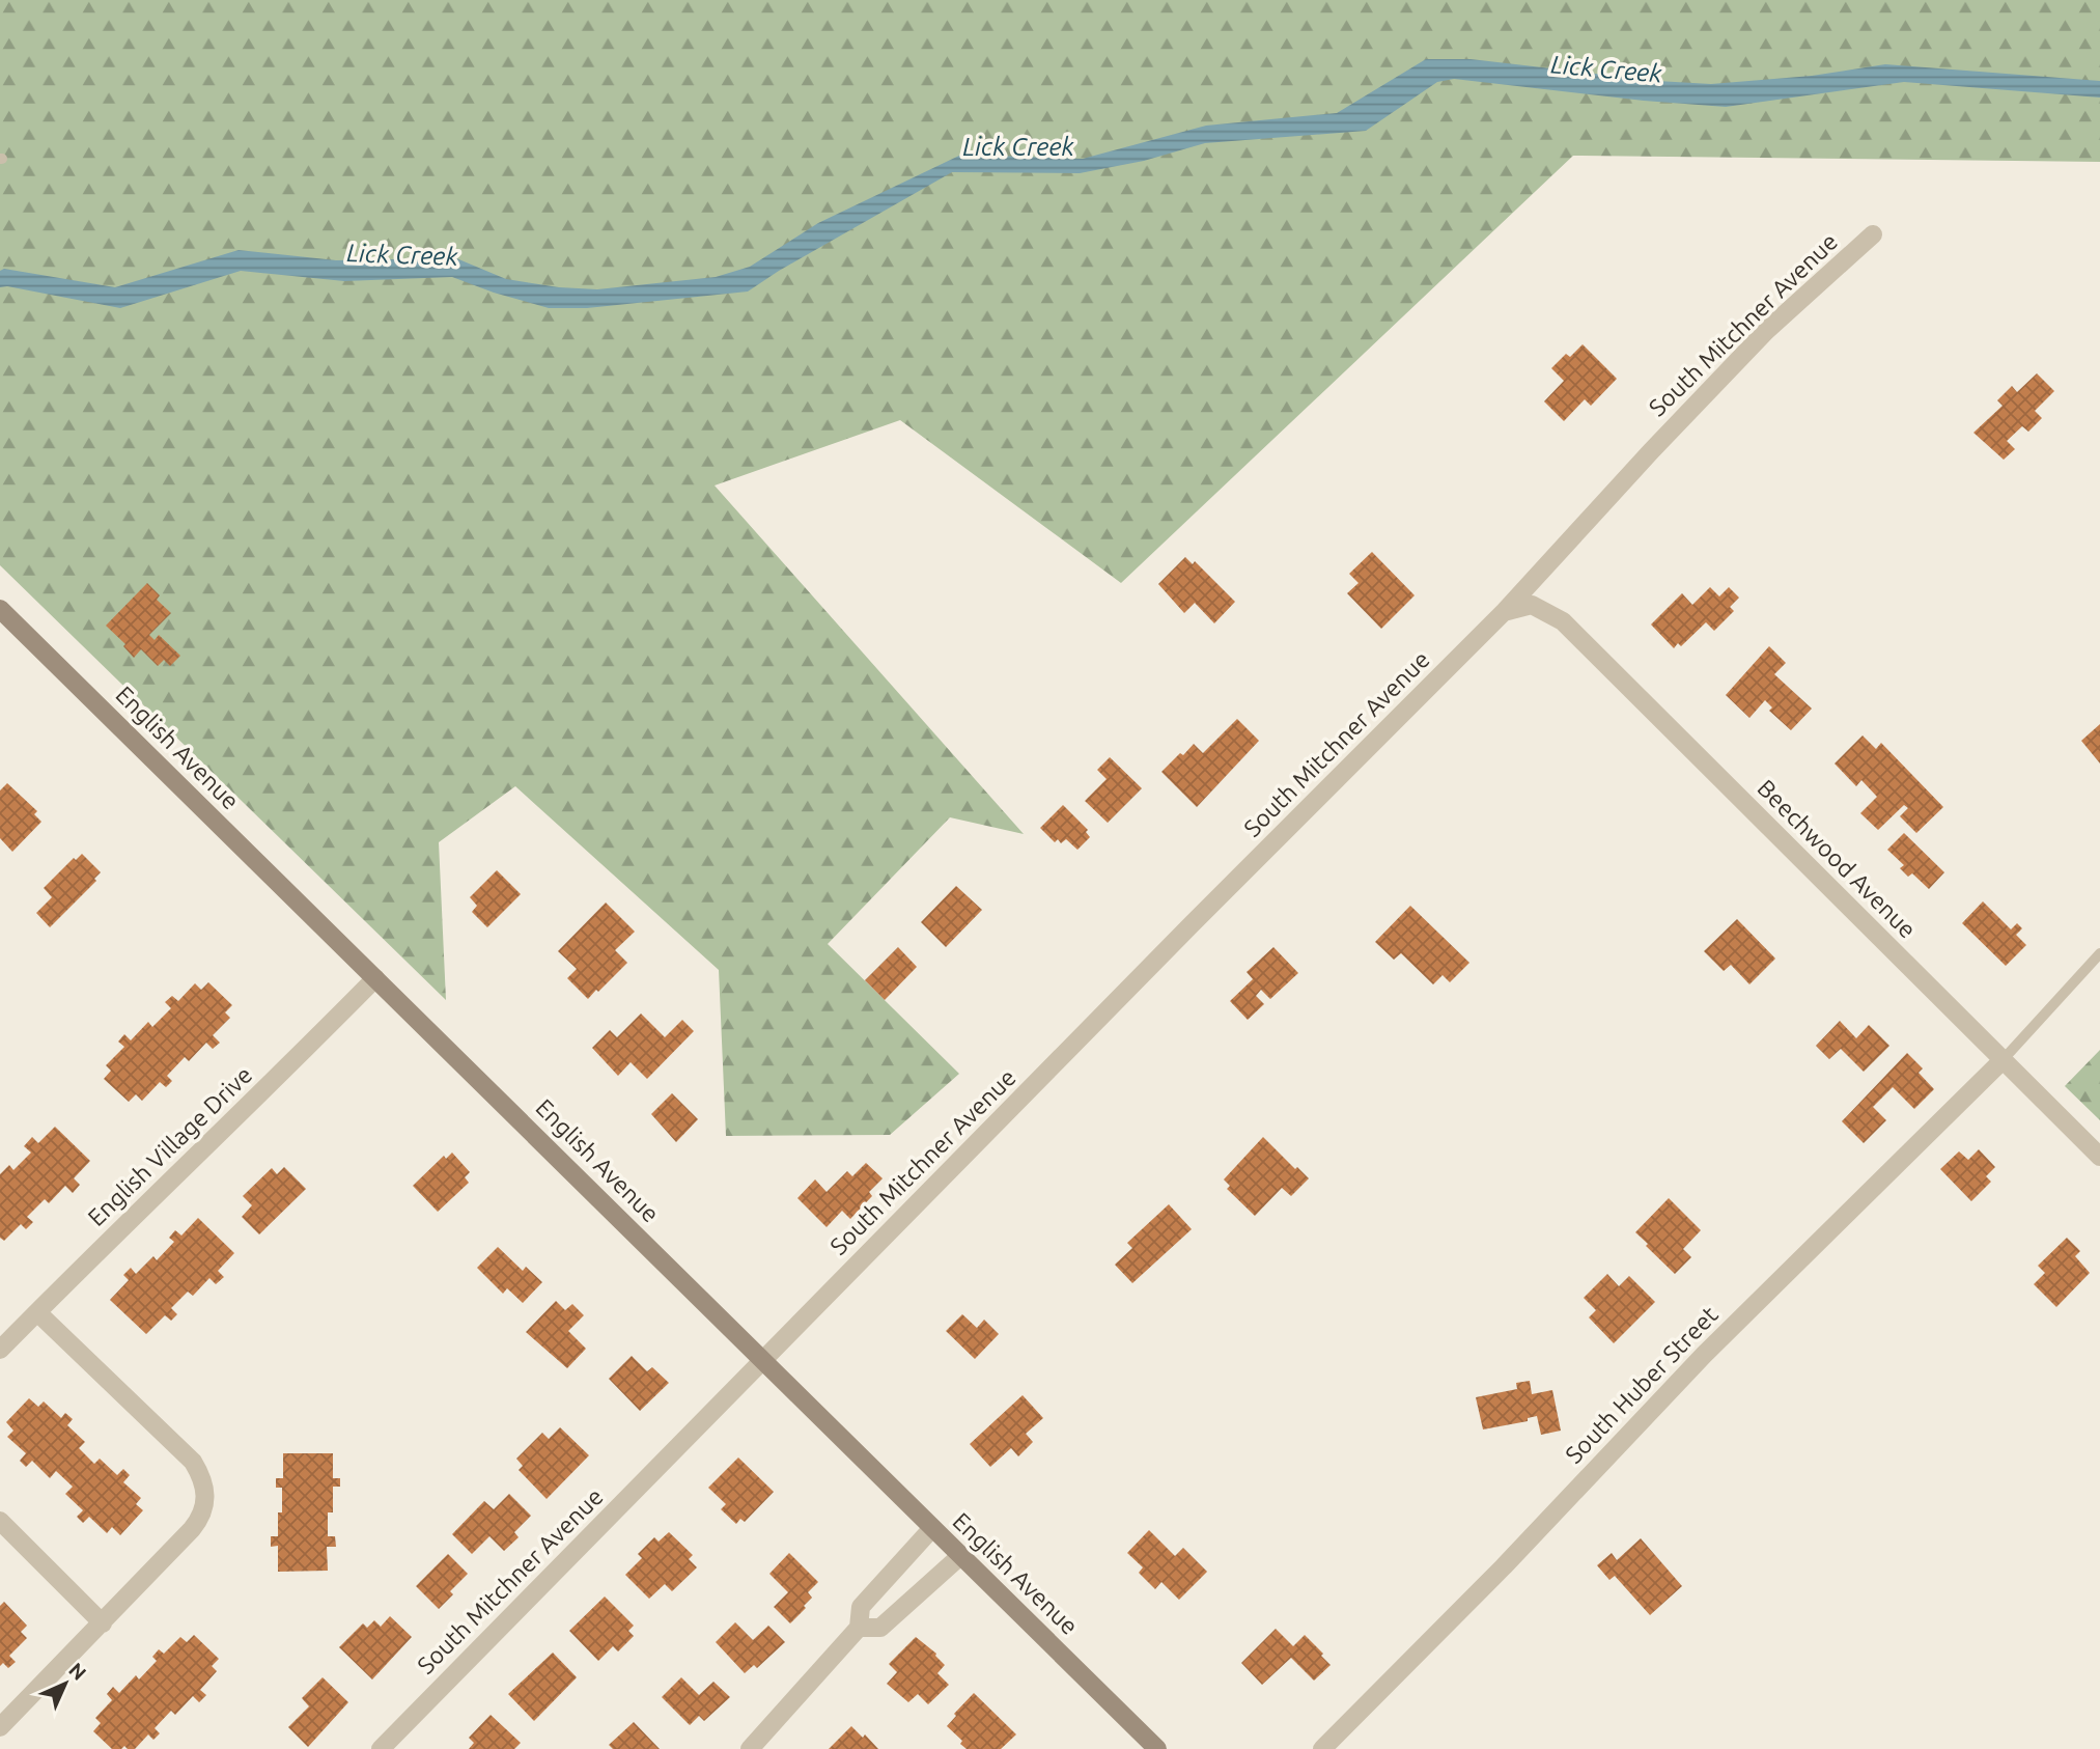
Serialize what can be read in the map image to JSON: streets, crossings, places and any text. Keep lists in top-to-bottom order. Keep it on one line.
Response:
{"streets":{"street":["South Mitchner Avenue","English Avenue","Beechwood Avenue","English Village Drive","South Huber Street"]},"crossings":[["South Mitchner Avenue","English Avenue"],["South Mitchner Avenue","Beechwood Avenue"],["English Avenue","English Village Drive"],["Beechwood Avenue","South Huber Street"]],"water":["Lick Creek"],"north":"top right"}
